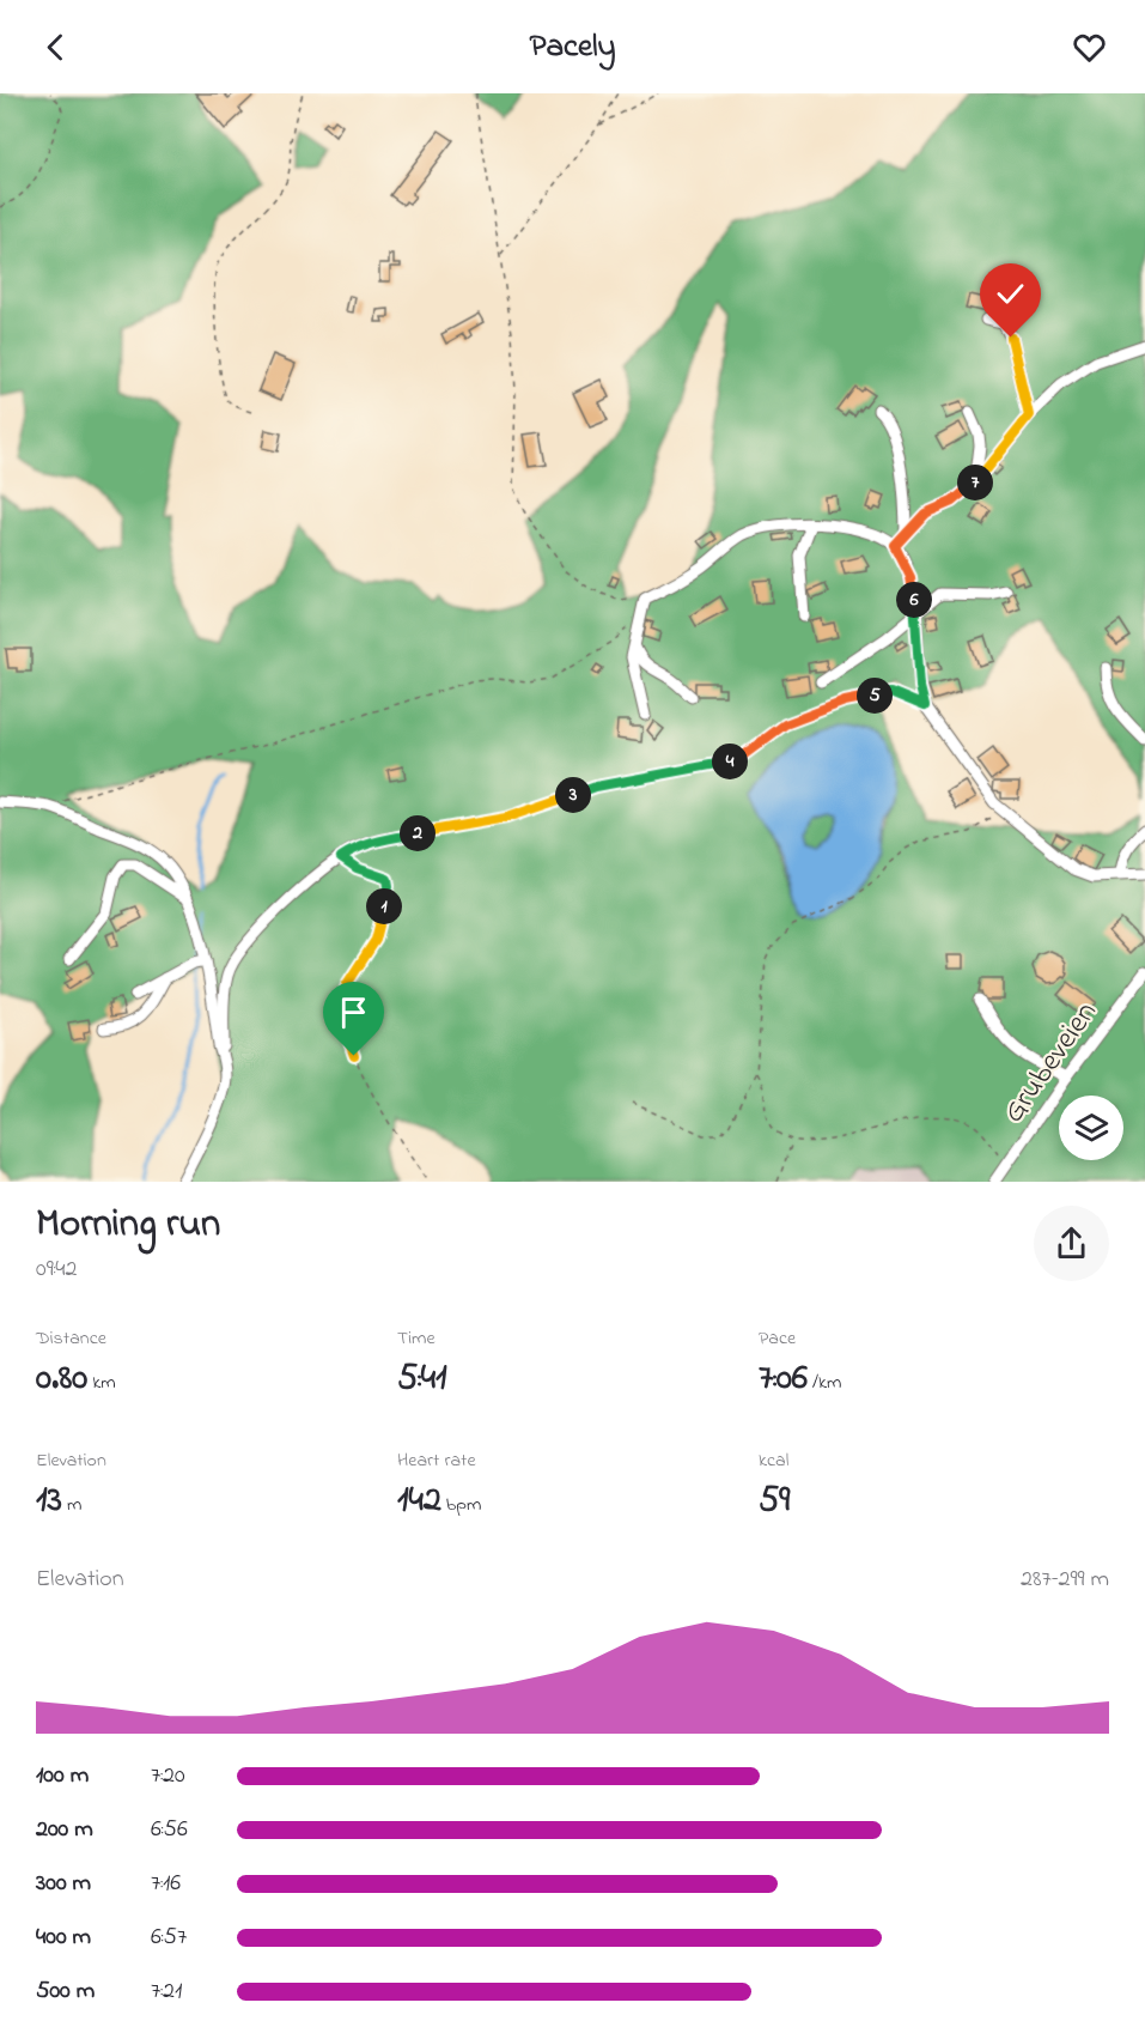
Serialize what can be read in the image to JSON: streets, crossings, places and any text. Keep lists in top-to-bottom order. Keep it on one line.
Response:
{"streets":{"street":["Grubeveien"]},"page":{"header":"Pacely","pins":["7","6","5","4","3","2","1"],"heading":["Morning run","09:42"],"stats":[["Distance","0.80 km"],["Time","5:41"],["Pace","7:06 /km"],["Elevation","13 m"],["Heart rate","142 bpm"],["kcal","59"]],"chart":["Elevation","287–299 m"],"list":[{"name":"100 m","note":"7:20"},{"name":"200 m","note":"6:56"},{"name":"300 m","note":"7:16"},{"name":"400 m","note":"6:57"},{"name":"500 m","note":"7:21"}]}}
